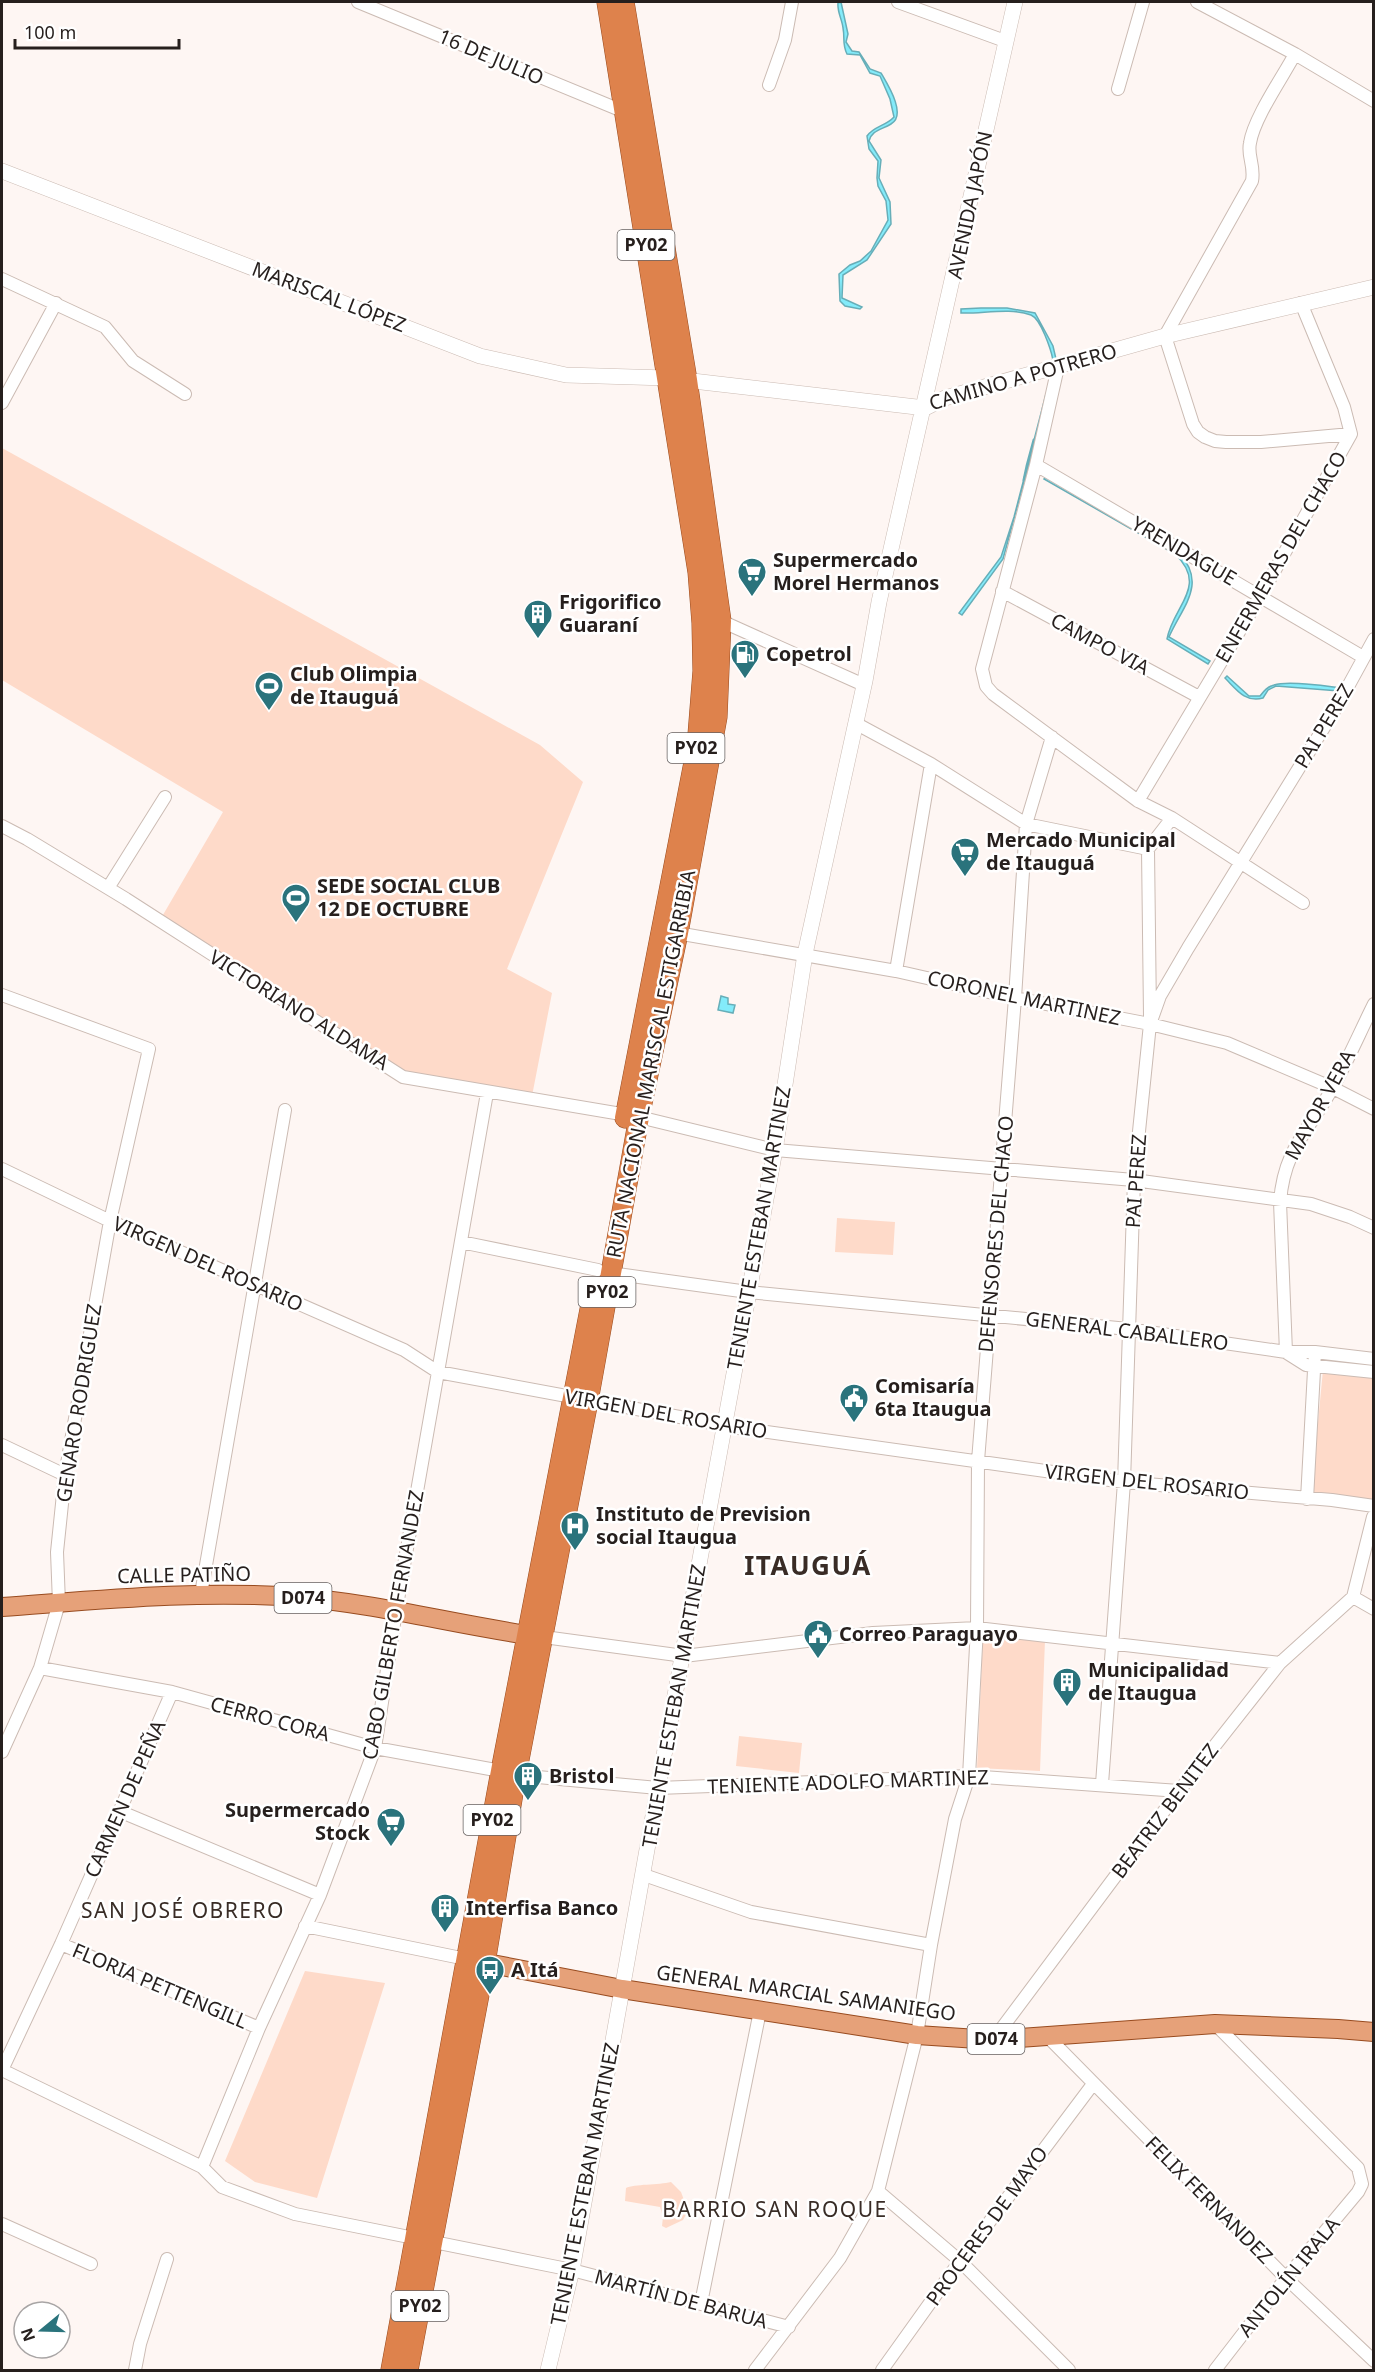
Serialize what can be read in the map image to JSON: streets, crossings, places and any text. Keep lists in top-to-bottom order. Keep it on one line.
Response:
{"streets":{"highway":["PY02","RUTA NACIONAL MARISCAL ESTIGARRIBIA"],"main road":["CALLE PATIÑO","D074","GENERAL MARCIAL SAMANIEGO"],"street":["16 DE JULIO","AVENIDA JAPÓN","MARISCAL LÓPEZ","CAMINO A POTRERO","YRENDAGUE","ENFERMERAS DEL CHACO","CAMPO VIA","PAI PEREZ","CORONEL MARTINEZ","VICTORIANO ALDAMA","MAYOR VERA","TENIENTE ESTEBAN MARTINEZ","DEFENSORES DEL CHACO","VIRGEN DEL ROSARIO","GENERAL CABALLERO","GENARO RODRIGUEZ","CABO GILBERTO FERNANDEZ","CERRO CORA","TENIENTE ADOLFO MARTINEZ","CARMEN DE PEÑA","BEATRIZ BENITEZ","FLORIA PETTENGILL","FELIX FERNANDEZ","PROCERES DE MAYO","ANTOLÍN IRALA","MARTÍN DE BARUA"]},"crossings":[["16 DE JULIO","RUTA NACIONAL MARISCAL ESTIGARRIBIA"],["AVENIDA JAPÓN","CAMINO A POTRERO"],["AVENIDA JAPÓN","TENIENTE ESTEBAN MARTINEZ"],["MARISCAL LÓPEZ","CAMINO A POTRERO"],["MARISCAL LÓPEZ","RUTA NACIONAL MARISCAL ESTIGARRIBIA"],["CAMINO A POTRERO","ENFERMERAS DEL CHACO"],["CAMINO A POTRERO","RUTA NACIONAL MARISCAL ESTIGARRIBIA"],["CAMINO A POTRERO","TENIENTE ESTEBAN MARTINEZ"],["YRENDAGUE","ENFERMERAS DEL CHACO"],["YRENDAGUE","PAI PEREZ"],["ENFERMERAS DEL CHACO","CAMPO VIA"],["PAI PEREZ","CORONEL MARTINEZ"],["PAI PEREZ","VICTORIANO ALDAMA"],["PAI PEREZ","VIRGEN DEL ROSARIO"],["PAI PEREZ","GENERAL CABALLERO"],["PAI PEREZ","TENIENTE ADOLFO MARTINEZ"],["CORONEL MARTINEZ","RUTA NACIONAL MARISCAL ESTIGARRIBIA"],["CORONEL MARTINEZ","MAYOR VERA"],["CORONEL MARTINEZ","TENIENTE ESTEBAN MARTINEZ"],["CORONEL MARTINEZ","DEFENSORES DEL CHACO"],["VICTORIANO ALDAMA","RUTA NACIONAL MARISCAL ESTIGARRIBIA"],["VICTORIANO ALDAMA","MAYOR VERA"],["VICTORIANO ALDAMA","TENIENTE ESTEBAN MARTINEZ"],["VICTORIANO ALDAMA","DEFENSORES DEL CHACO"],["VICTORIANO ALDAMA","CABO GILBERTO FERNANDEZ"],["RUTA NACIONAL MARISCAL ESTIGARRIBIA","VIRGEN DEL ROSARIO"],["RUTA NACIONAL MARISCAL ESTIGARRIBIA","GENERAL CABALLERO"],["RUTA NACIONAL MARISCAL ESTIGARRIBIA","CALLE PATIÑO"],["RUTA NACIONAL MARISCAL ESTIGARRIBIA","CERRO CORA"],["RUTA NACIONAL MARISCAL ESTIGARRIBIA","TENIENTE ADOLFO MARTINEZ"],["RUTA NACIONAL MARISCAL ESTIGARRIBIA","GENERAL MARCIAL SAMANIEGO"],["RUTA NACIONAL MARISCAL ESTIGARRIBIA","MARTÍN DE BARUA"],["MAYOR VERA","GENERAL CABALLERO"],["TENIENTE ESTEBAN MARTINEZ","VIRGEN DEL ROSARIO"],["TENIENTE ESTEBAN MARTINEZ","GENERAL CABALLERO"],["TENIENTE ESTEBAN MARTINEZ","TENIENTE ADOLFO MARTINEZ"],["TENIENTE ESTEBAN MARTINEZ","GENERAL MARCIAL SAMANIEGO"],["TENIENTE ESTEBAN MARTINEZ","MARTÍN DE BARUA"],["DEFENSORES DEL CHACO","VIRGEN DEL ROSARIO"],["DEFENSORES DEL CHACO","GENERAL CABALLERO"],["DEFENSORES DEL CHACO","TENIENTE ADOLFO MARTINEZ"],["DEFENSORES DEL CHACO","GENERAL MARCIAL SAMANIEGO"],["DEFENSORES DEL CHACO","MARTÍN DE BARUA"],["VIRGEN DEL ROSARIO","GENARO RODRIGUEZ"],["VIRGEN DEL ROSARIO","CABO GILBERTO FERNANDEZ"],["GENERAL CABALLERO","CABO GILBERTO FERNANDEZ"],["GENARO RODRIGUEZ","CALLE PATIÑO"],["GENARO RODRIGUEZ","CERRO CORA"],["CALLE PATIÑO","CABO GILBERTO FERNANDEZ"],["CABO GILBERTO FERNANDEZ","CERRO CORA"],["CABO GILBERTO FERNANDEZ","FLORIA PETTENGILL"],["CABO GILBERTO FERNANDEZ","MARTÍN DE BARUA"],["CERRO CORA","TENIENTE ADOLFO MARTINEZ"],["CERRO CORA","CARMEN DE PEÑA"],["TENIENTE ADOLFO MARTINEZ","BEATRIZ BENITEZ"],["CARMEN DE PEÑA","FLORIA PETTENGILL"],["CARMEN DE PEÑA","MARTÍN DE BARUA"],["BEATRIZ BENITEZ","GENERAL MARCIAL SAMANIEGO"],["GENERAL MARCIAL SAMANIEGO","FELIX FERNANDEZ"],["FELIX FERNANDEZ","PROCERES DE MAYO"],["FELIX FERNANDEZ","ANTOLÍN IRALA"]],"districts":["ITAUGUÁ","SAN JOSÉ OBRERO","BARRIO SAN ROQUE"],"places":{"supermarket":["Supermercado Morel Hermanos","Mercado Municipal de Itauguá","Supermercado Stock"],"building":["Frigorifico Guaraní","Municipalidad de Itaugua","Bristol","Interfisa Banco"],"fuel station":["Copetrol"],"sports":["Club Olimpia de Itauguá","SEDE SOCIAL CLUB 12 DE OCTUBRE"],"public building":["Comisaría 6ta Itaugua","Correo Paraguayo"],"hospital":["Instituto de Prevision social Itaugua"],"bus stop":["A Itá"]},"scale_bar":"100 m","north":"left"}
